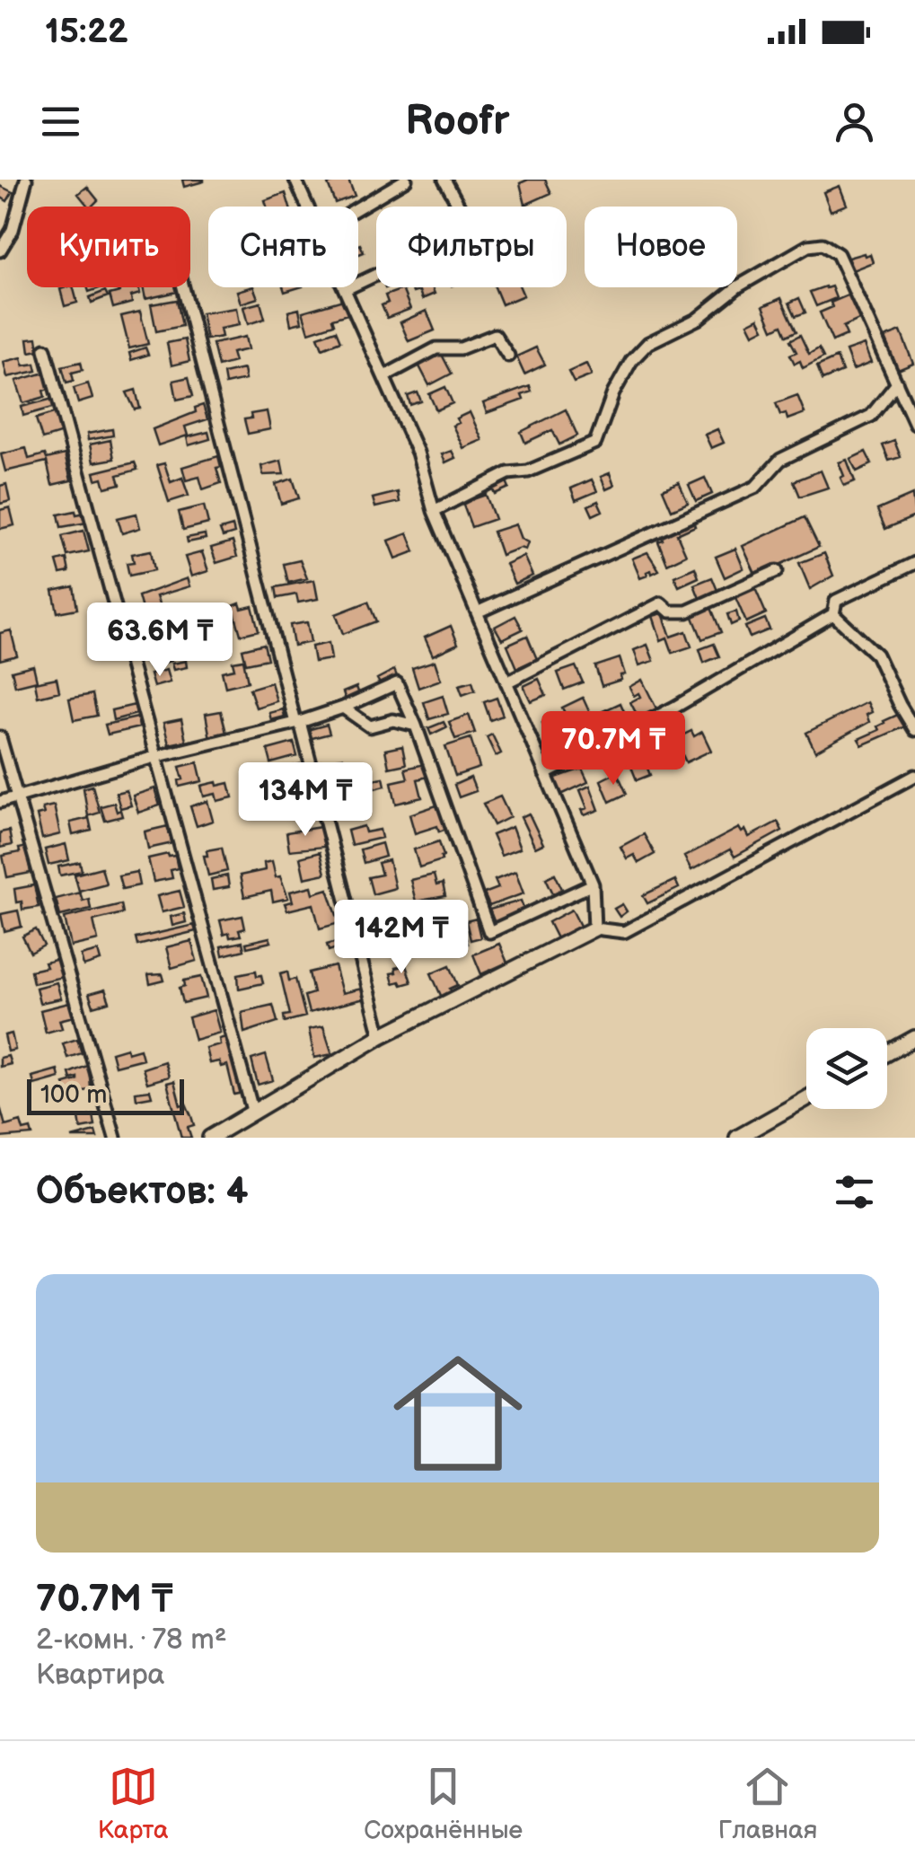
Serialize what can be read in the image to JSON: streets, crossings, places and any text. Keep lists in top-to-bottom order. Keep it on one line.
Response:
{"scale_bar":"100 m","page":{"status":"15:22","header":"Roofr","chip":["Купить","Снять","Фильтры","Новое"],"price":["63.6M ₸","70.7M ₸","134M ₸","142M ₸"],"scale":"100 m","heading":"Объектов: 4","list":[{"name":"70.7M ₸","note":"2-комн. · 78 m² · Квартира"}],"tabs":["Карта","Сохранённые","Главная"]}}
